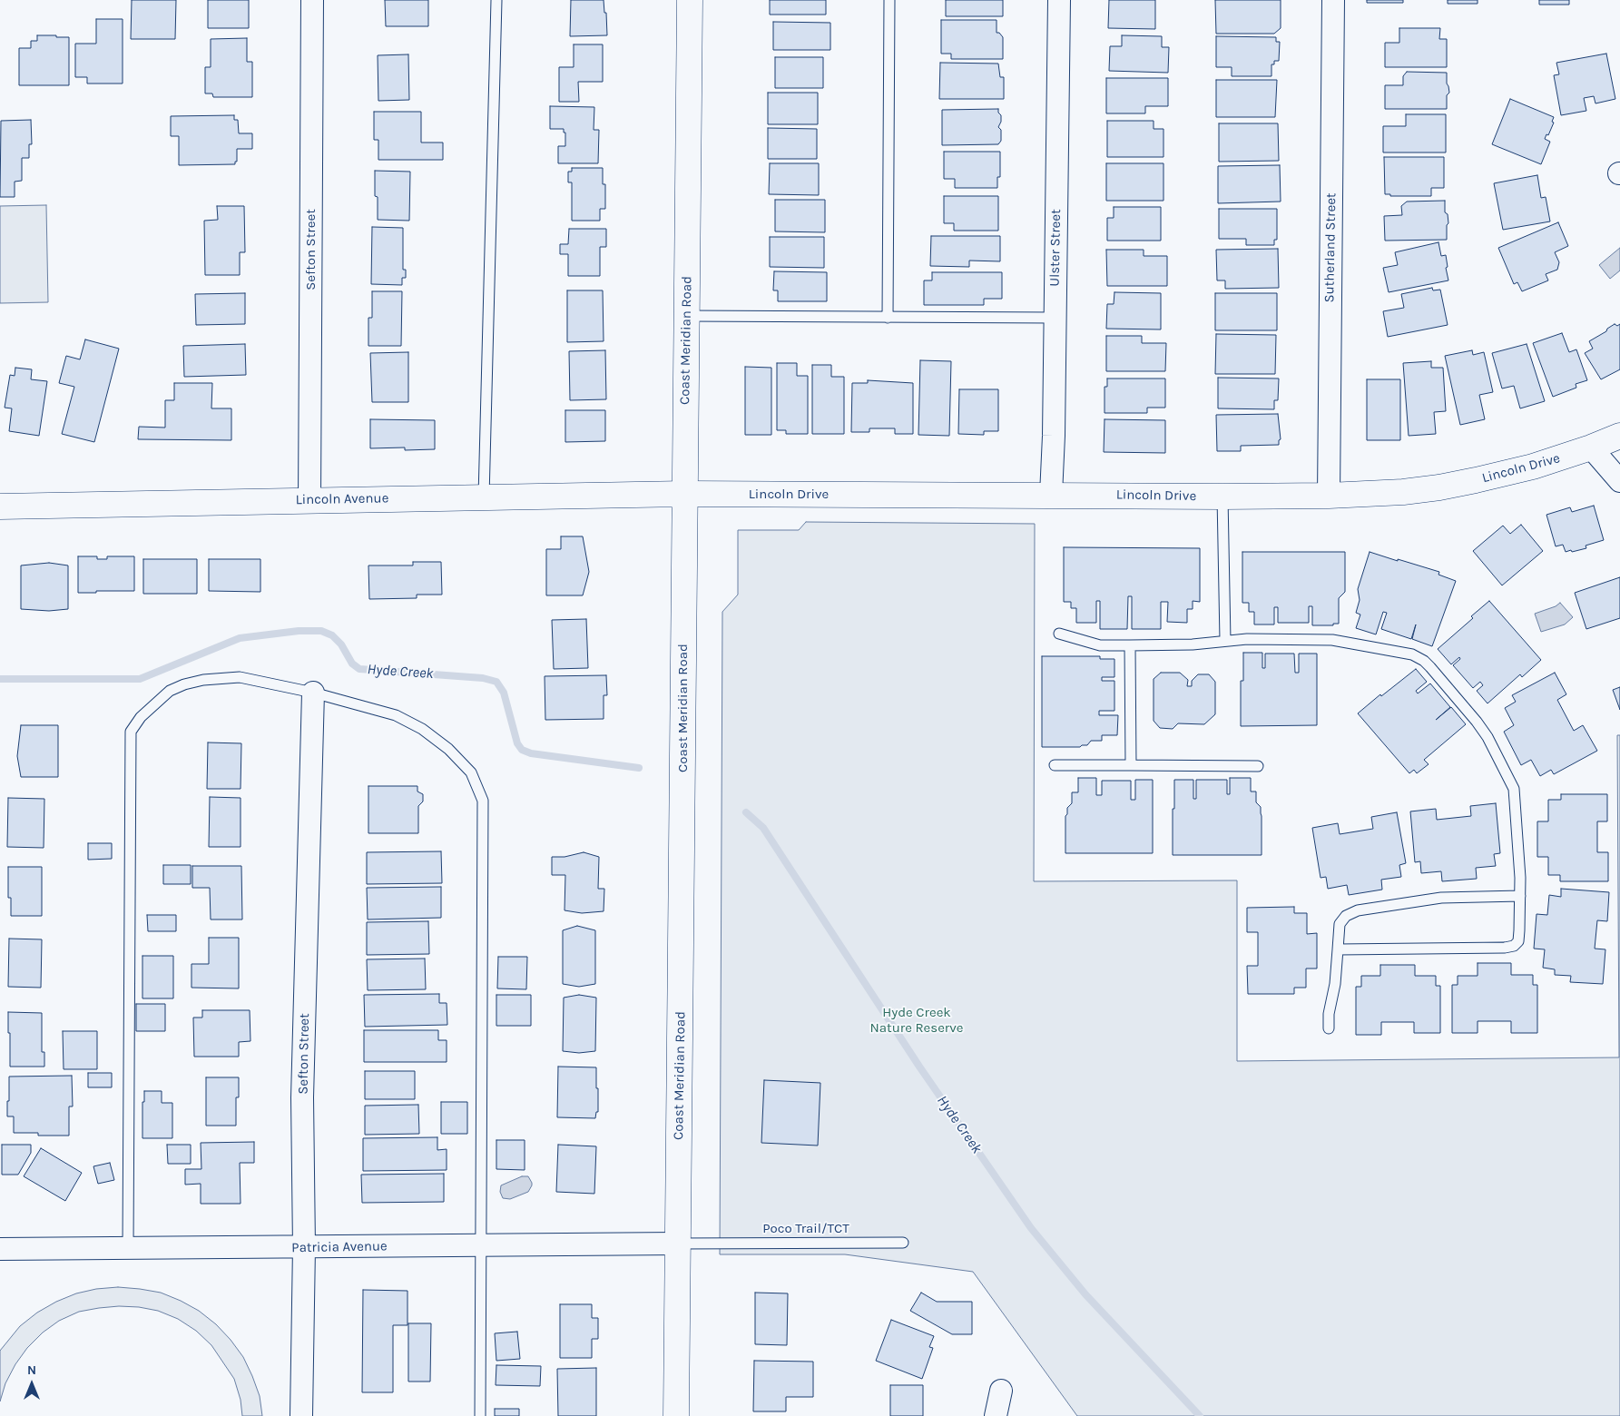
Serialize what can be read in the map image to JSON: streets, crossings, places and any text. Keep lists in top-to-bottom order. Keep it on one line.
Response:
{"streets":{"main road":["Coast Meridian Road","Lincoln Drive","Lincoln Avenue"],"street":["Ulster Street","Sutherland Street","Sefton Street","Patricia Avenue"],"lane":["Poco Trail/TCT"]},"crossings":[["Ulster Street","Lincoln Drive"],["Sutherland Street","Lincoln Drive"],["Sefton Street","Lincoln Avenue"],["Sefton Street","Patricia Avenue"],["Coast Meridian Road","Lincoln Drive"],["Coast Meridian Road","Lincoln Avenue"],["Coast Meridian Road","Poco Trail/TCT"],["Coast Meridian Road","Patricia Avenue"],["Lincoln Drive","Lincoln Avenue"],["Poco Trail/TCT","Patricia Avenue"]],"water":["Hyde Creek"],"parks":["Hyde Creek Nature Reserve"],"north":"top"}
